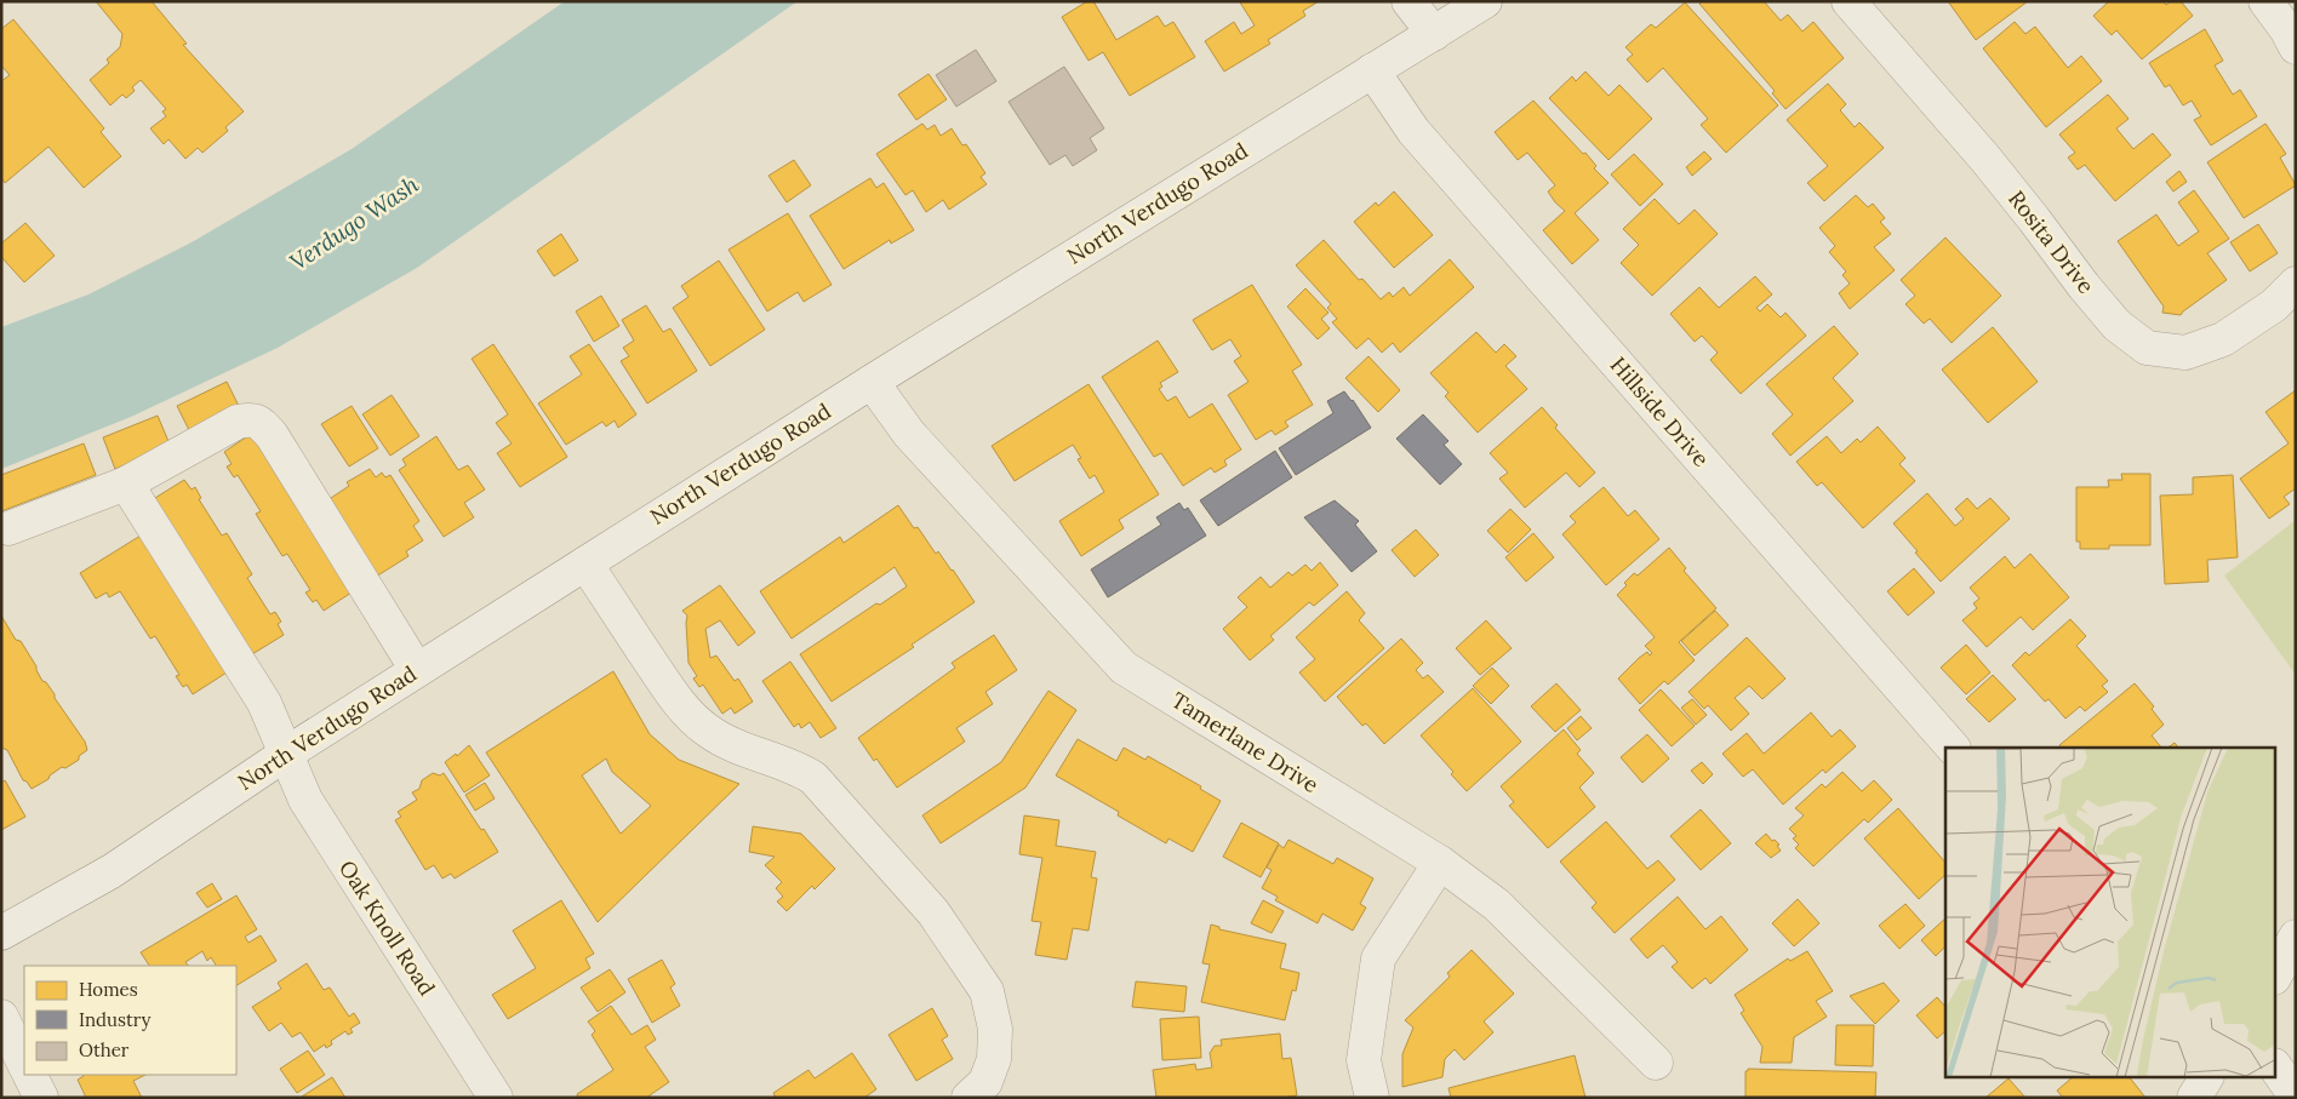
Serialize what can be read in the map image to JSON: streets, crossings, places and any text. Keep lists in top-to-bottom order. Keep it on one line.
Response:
{"streets":{"street":["North Verdugo Road","Rosita Drive","Hillside Drive","Tamerlane Drive","Oak Knoll Road"]},"crossings":[["North Verdugo Road","Hillside Drive"],["North Verdugo Road","Tamerlane Drive"],["North Verdugo Road","Oak Knoll Road"]],"water":["Verdugo Wash"],"legend":["Homes","Industry","Other"]}
